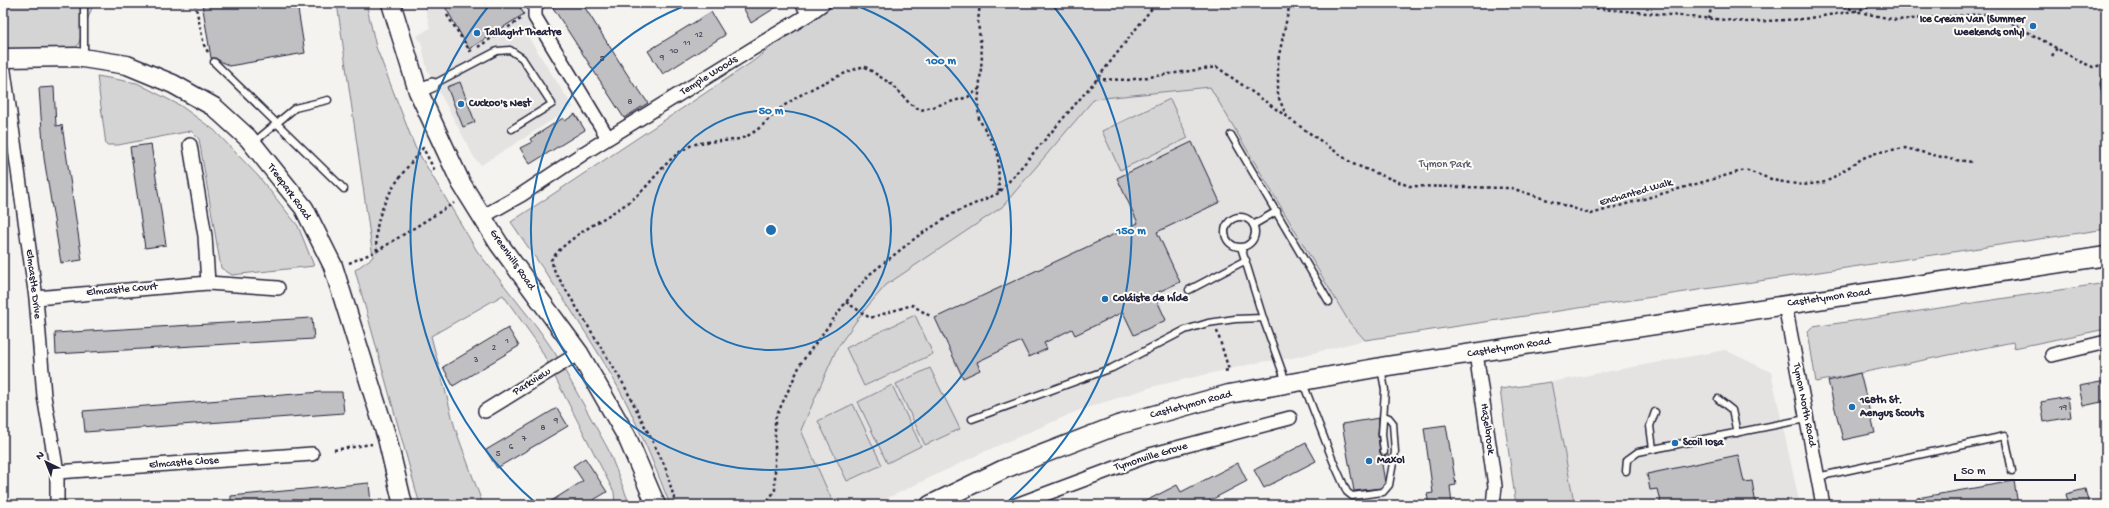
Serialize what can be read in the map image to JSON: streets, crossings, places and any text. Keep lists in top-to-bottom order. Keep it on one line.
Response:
{"streets":{"street":["Temple Woods","Treepark Road","Greenhills Road","Elmcastle Drive","Elmcastle Court","Castletymon Road","Parkview","Tymon North Road","Hazelbrook","Tymonville Grove","Elmcastle Close"],"path":["Enchanted Walk"]},"crossings":[["Temple Woods","Greenhills Road"],["Greenhills Road","Parkview"],["Elmcastle Drive","Elmcastle Court"],["Elmcastle Drive","Elmcastle Close"],["Castletymon Road","Tymon North Road"],["Castletymon Road","Hazelbrook"]],"parks":["Tymon Park"],"places":["Ice Cream Van (Summer weekends only)","Tallaght Theatre","Cuckoo's Nest","Coláiste de hÍde","168th St. Aengus Scouts","Scoil Iosa","Maxol"],"house_numbers":["12","11","10","9","5","8","1","2","3","19","9","8","7","6","5"],"scale_bar":"50 m","north":"top left","rings":["100 m","50 m","150 m"]}
